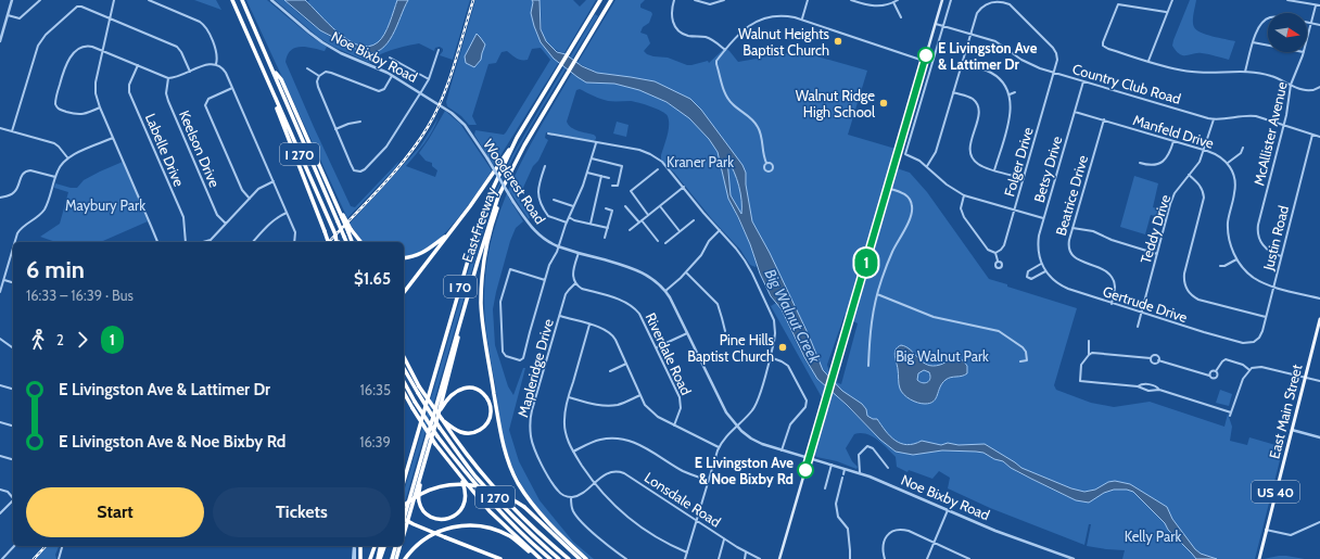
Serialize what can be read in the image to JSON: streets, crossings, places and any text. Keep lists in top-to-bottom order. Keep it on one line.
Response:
{"streets":{"highway":["I 270","East Freeway","I 70"],"main road":["East Main Street","US 40"],"street":["Noe Bixby Road","Country Club Road","Manfeld Drive","McAllister Avenue","Keelson Drive","Labelle Drive","Folger Drive","Betsy Drive","Woodcrest Road","Beatrice Drive","Teddy Drive","Justin Road","Gertrude Drive","Riverdale Road","Mapleridge Drive","Lonsdale Road"]},"crossings":[["Noe Bixby Road","Woodcrest Road"],["Country Club Road","McAllister Avenue"],["Country Club Road","Folger Drive"],["Country Club Road","Betsy Drive"],["Country Club Road","Teddy Drive"],["Country Club Road","Justin Road"],["Manfeld Drive","Betsy Drive"],["Manfeld Drive","Beatrice Drive"],["Manfeld Drive","Teddy Drive"],["Manfeld Drive","Justin Road"],["McAllister Avenue","Justin Road"],["Betsy Drive","Gertrude Drive"],["Beatrice Drive","Gertrude Drive"],["Teddy Drive","Gertrude Drive"],["Justin Road","Gertrude Drive"],["Riverdale Road","Mapleridge Drive"]],"water":["Big Walnut Creek"],"parks":["Kraner Park","Maybury Park","Big Walnut Park","Kelly Park"],"places":["Walnut Heights Baptist Church","E Livingston Ave & Lattimer Dr","Walnut Ridge High School","Pine Hills Baptist Church","E Livingston Ave & Noe Bixby Rd"],"lines":["bus line 1"],"north":"right","page":{"on_map":"1","heading":["6 min","16:33 – 16:39 · Bus","$1.65"],"legs":["2","1"],"list":[{"name":"E Livingston Ave & Lattimer Dr","value":"16:35"},{"name":"E Livingston Ave & Noe Bixby Rd","value":"16:39"}],"buttons":["Start","Tickets"]}}
